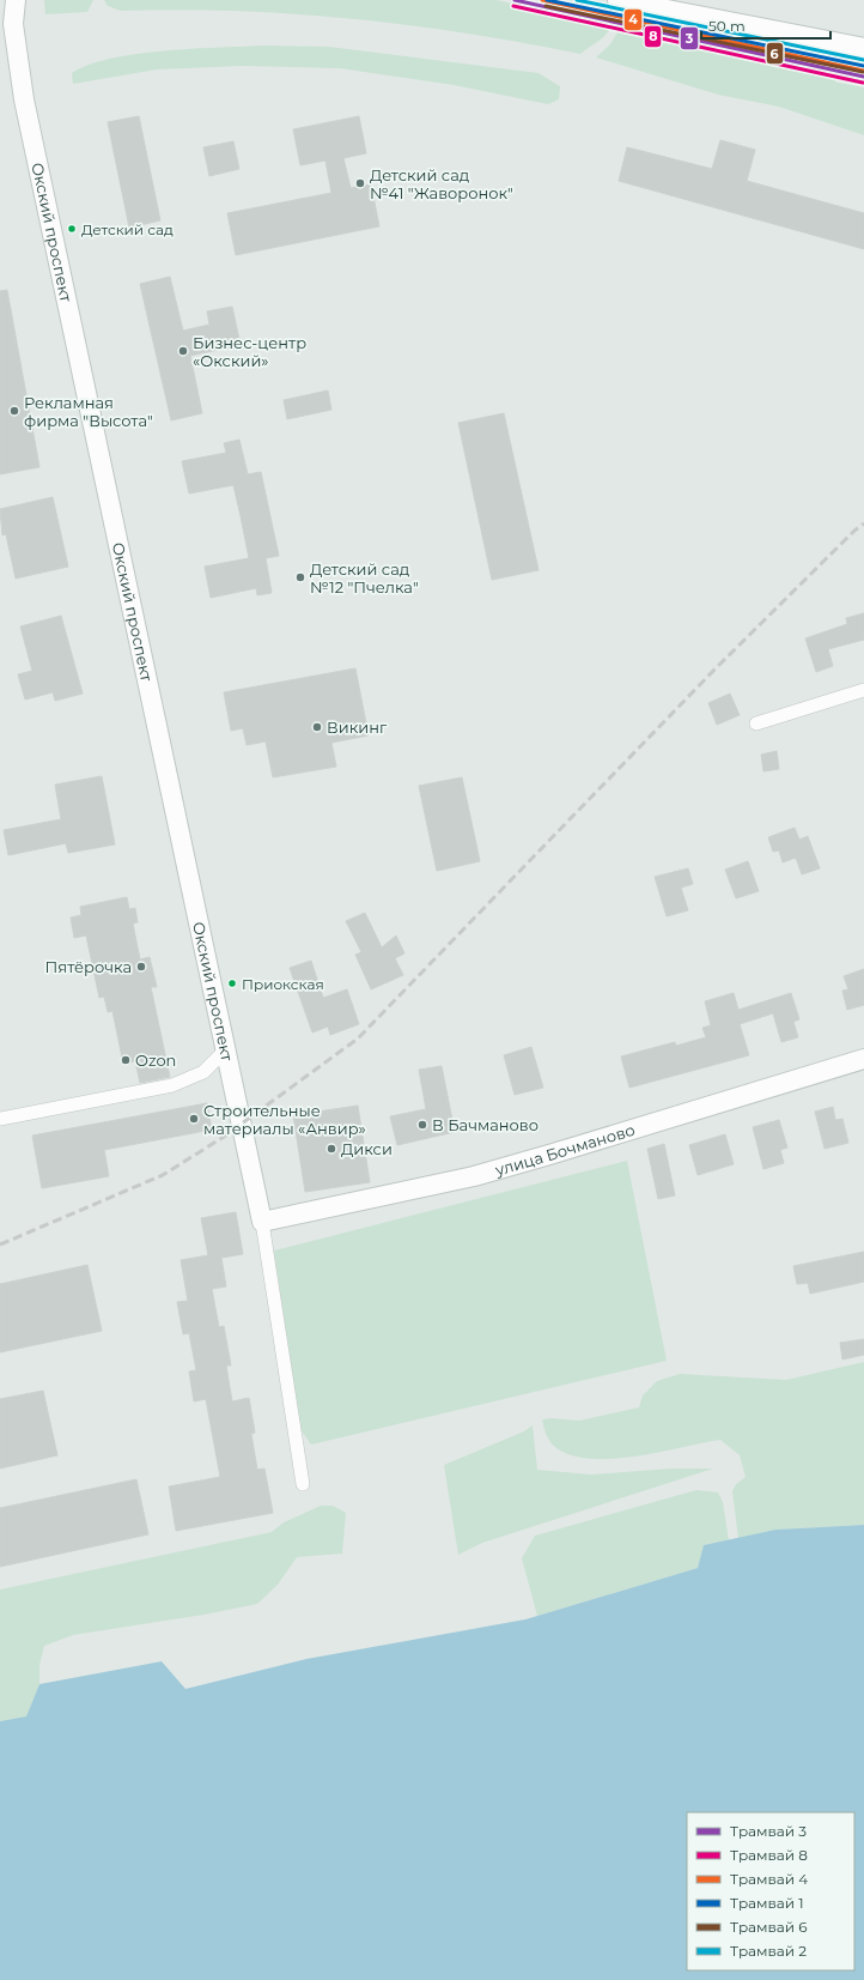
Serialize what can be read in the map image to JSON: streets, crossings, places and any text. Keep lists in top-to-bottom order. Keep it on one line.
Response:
{"streets":{"main road":["Окский проспект","улица Бочманово"]},"crossings":[["Окский проспект","улица Бочманово"]],"places":["Детский сад №41 \"Жаворонок\"","Детский сад","Бизнес-центр «Окский»","Рекламная фирма \"Высота\"","Детский сад №12 \"Пчелка\"","Викинг","Пятёрочка","Приокская","Ozon","Строительные материалы «Анвир»","В Бачманово","Дикси"],"lines":["tram line 3","tram line 4","tram line 1","tram line 2","tram line 8","tram line 6"],"legend":["Трамвай 3","Трамвай 8","Трамвай 4","Трамвай 1","Трамвай 6","Трамвай 2"],"scale_bar":"50 m"}
